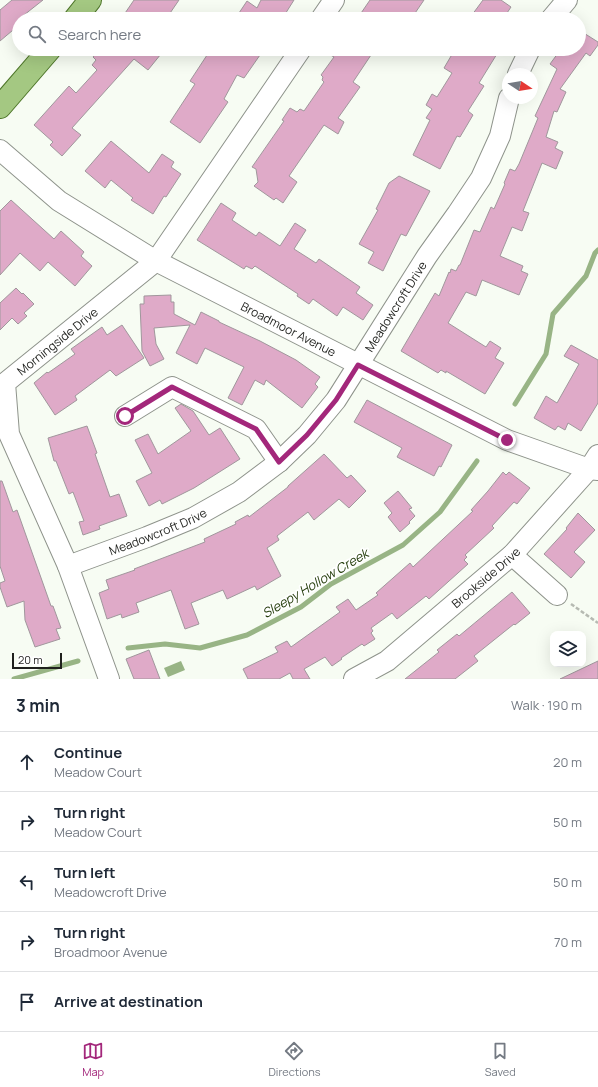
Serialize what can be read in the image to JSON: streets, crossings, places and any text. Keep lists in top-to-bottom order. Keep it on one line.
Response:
{"streets":{"street":["Meadowcroft Drive","Broadmoor Avenue","Morningside Drive","Brookside Drive"]},"crossings":[["Meadowcroft Drive","Broadmoor Avenue"],["Meadowcroft Drive","Morningside Drive"],["Broadmoor Avenue","Morningside Drive"],["Broadmoor Avenue","Brookside Drive"]],"water":["Sleepy Hollow Creek"],"scale_bar":"20 m","north":"right","page":{"search":"Search here","scale":"20 m","heading":["3 min","Walk · 190 m"],"list":[["Continue","Meadow Court","20 m"],["Turn right","Meadow Court","50 m"],["Turn left","Meadowcroft Drive","50 m"],["Turn right","Broadmoor Avenue","70 m"],"Arrive at destination"],"nav":["Map","Directions","Saved"]}}
